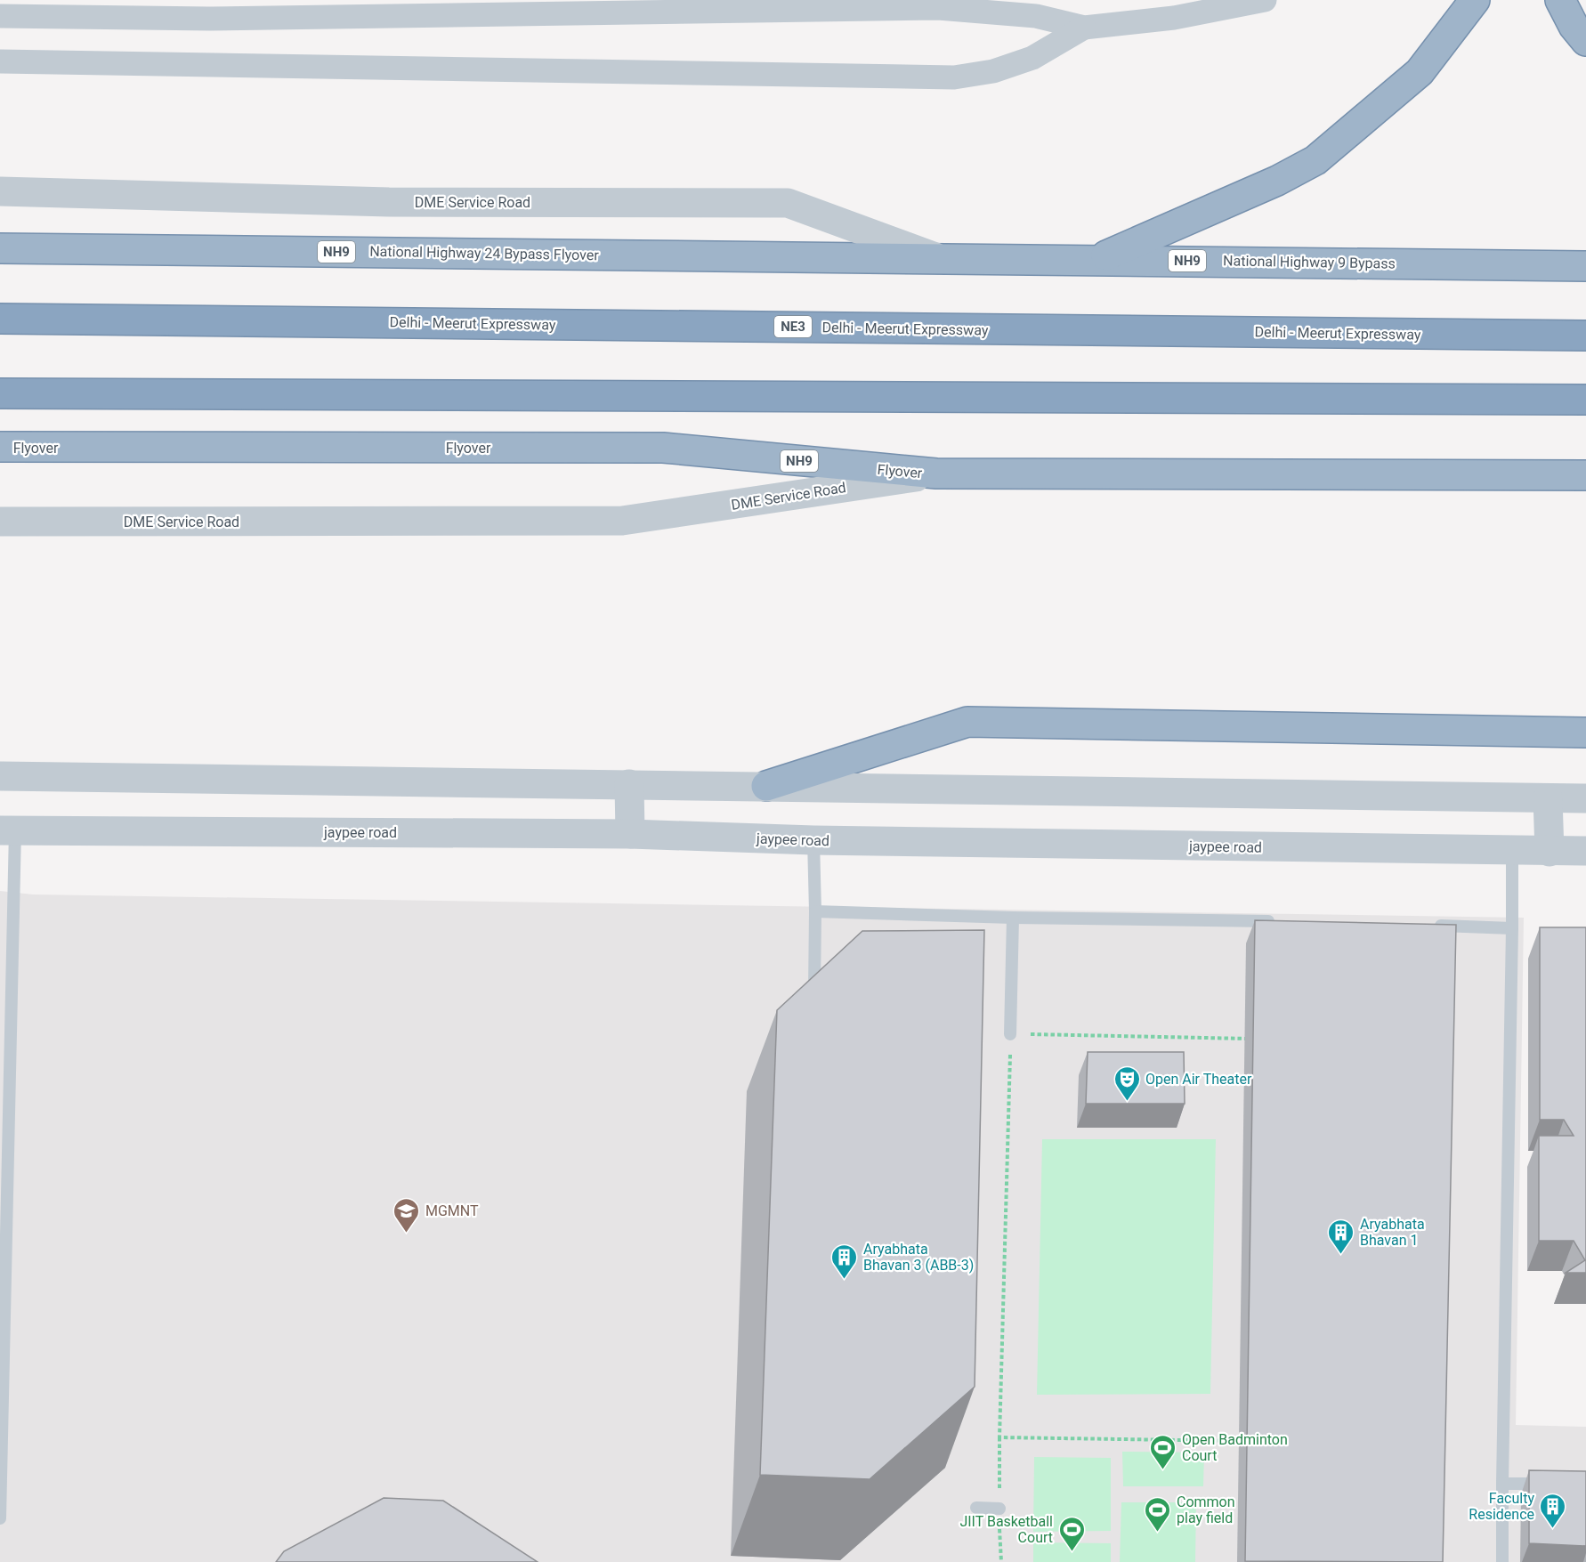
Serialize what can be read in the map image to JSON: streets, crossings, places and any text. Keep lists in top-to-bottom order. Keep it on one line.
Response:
{"streets":{"highway":["NH9","National Highway 24 Bypass Flyover","National Highway 9 Bypass","Delhi - Meerut Expressway","NE3","Flyover"],"street":["DME Service Road","jaypee road"]},"crossings":[["DME Service Road","National Highway 24 Bypass Flyover"],["DME Service Road","National Highway 9 Bypass"],["DME Service Road","Flyover"],["National Highway 24 Bypass Flyover","National Highway 9 Bypass"]],"places":{"theatre":["Open Air Theater"],"school or university":["MGMNT"],"building":["Aryabhata Bhavan 1","Aryabhata Bhavan 3 (ABB-3)","Faculty Residence"],"sports":["Open Badminton Court","Common play field","JIIT Basketball Court"]}}
